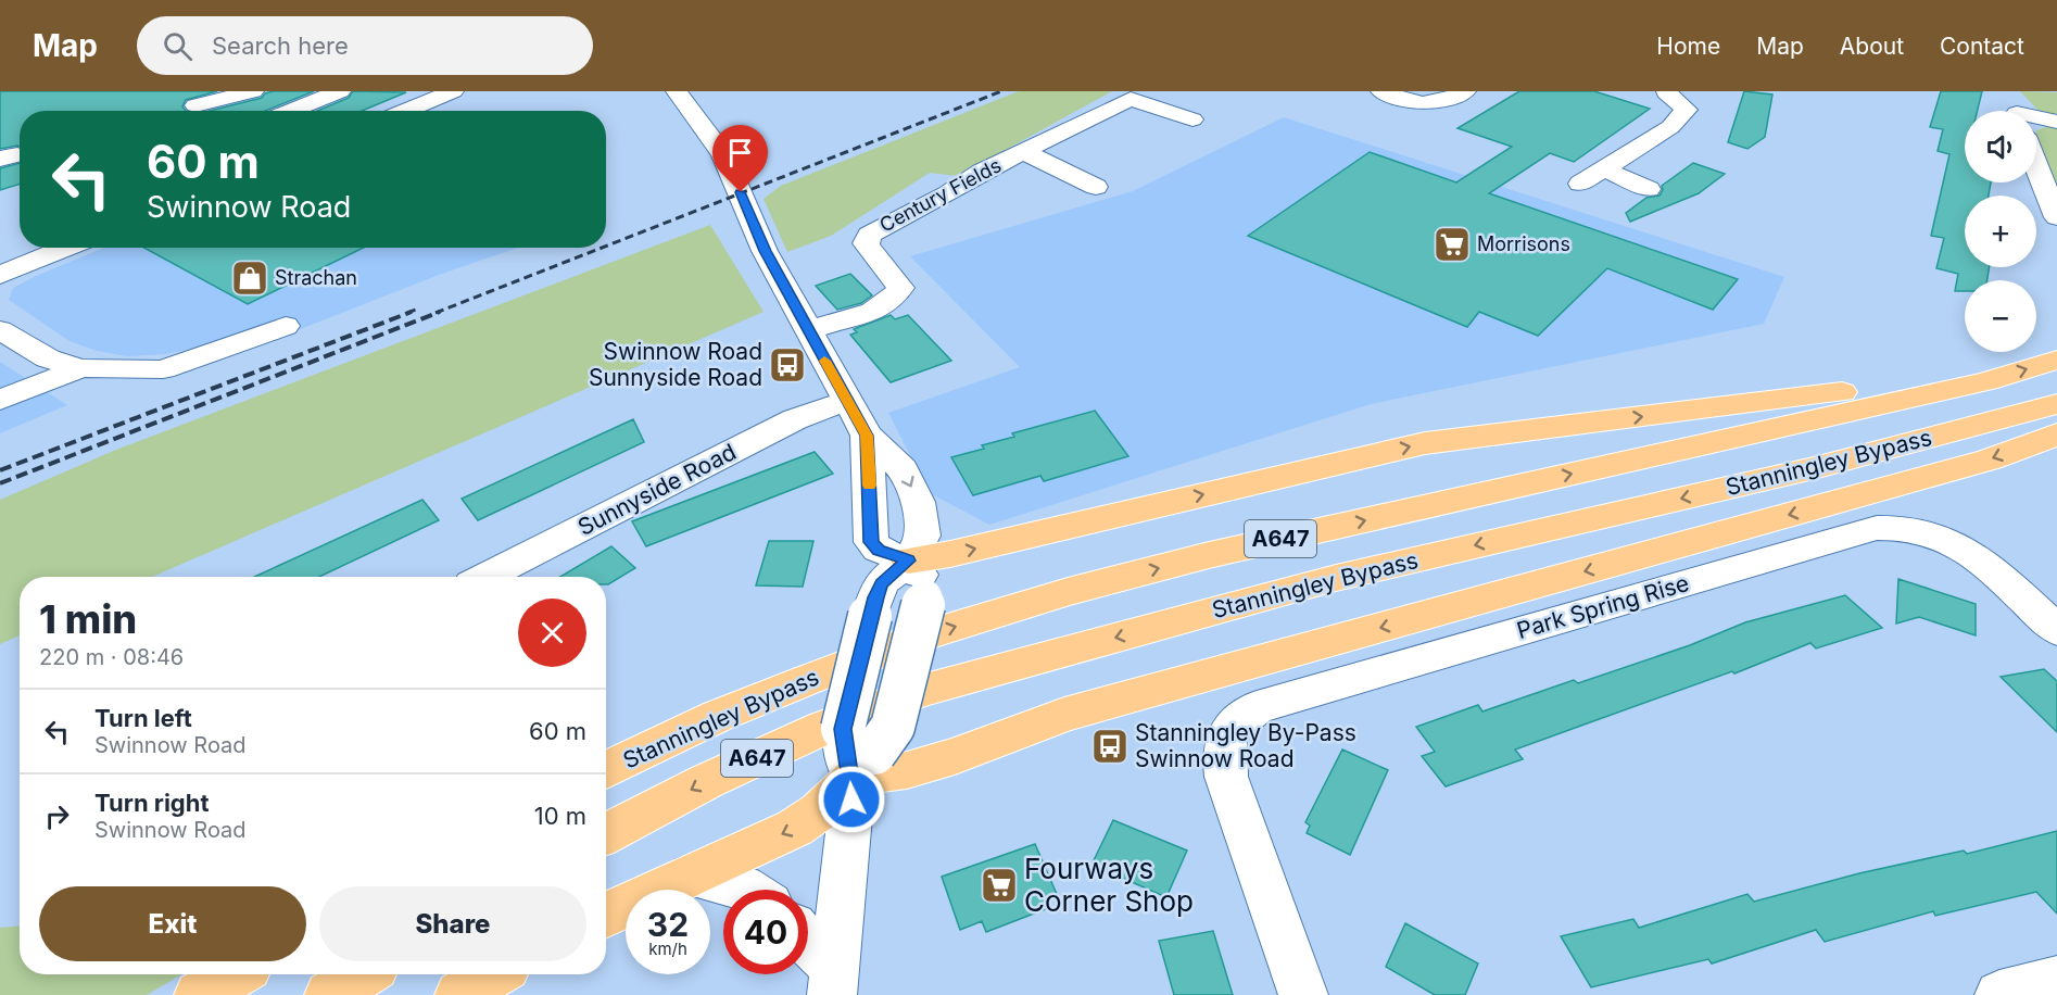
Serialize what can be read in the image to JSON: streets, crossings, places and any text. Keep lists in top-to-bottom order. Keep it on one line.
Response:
{"streets":{"highway":["Stanningley Bypass","A647"],"street":["Century Fields","Sunnyside Road","Park Spring Rise"]},"crossings":[["Stanningley Bypass","A647"]],"places":{"supermarket":["Morrisons","Fourways Corner Shop"],"shop":["Strachan"],"bus stop":["Swinnow Road Sunnyside Road","Stanningley By-Pass Swinnow Road"]},"page":{"header":"Map","search":"Search here","nav":["Home","Map","About","Contact"],"map_buttons":["+","−"],"turn":["60 m","Swinnow Road"],"heading":["1 min","220 m · 08:46"],"list":[{"name":"Turn left","note":"Swinnow Road","value":"60 m"},{"name":"Turn right","note":"Swinnow Road","value":"10 m"}],"buttons":["Exit","Share"],"speed":"32 km/h","limit":"40"}}
